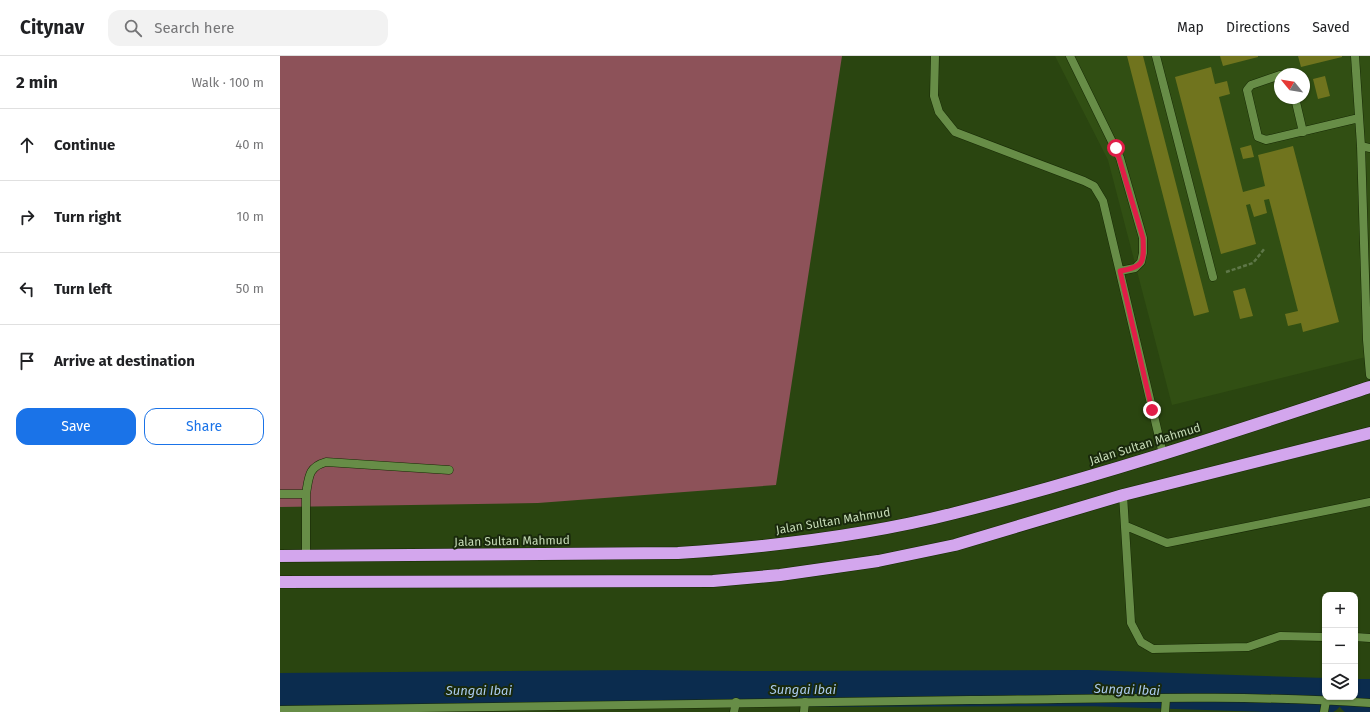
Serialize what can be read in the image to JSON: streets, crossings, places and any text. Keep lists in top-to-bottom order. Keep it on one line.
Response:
{"streets":{"highway":["Jalan Sultan Mahmud"]},"water":["Sungai Ibai"],"north":"top left","page":{"header":"Citynav","search":"Search here","nav":["Map","Directions","Saved"],"heading":["2 min","Walk · 100 m"],"list":[["Continue","40 m"],["Turn right","10 m"],["Turn left","50 m"],"Arrive at destination"],"buttons":["Save","Share"],"map_buttons":["+","−"]}}
